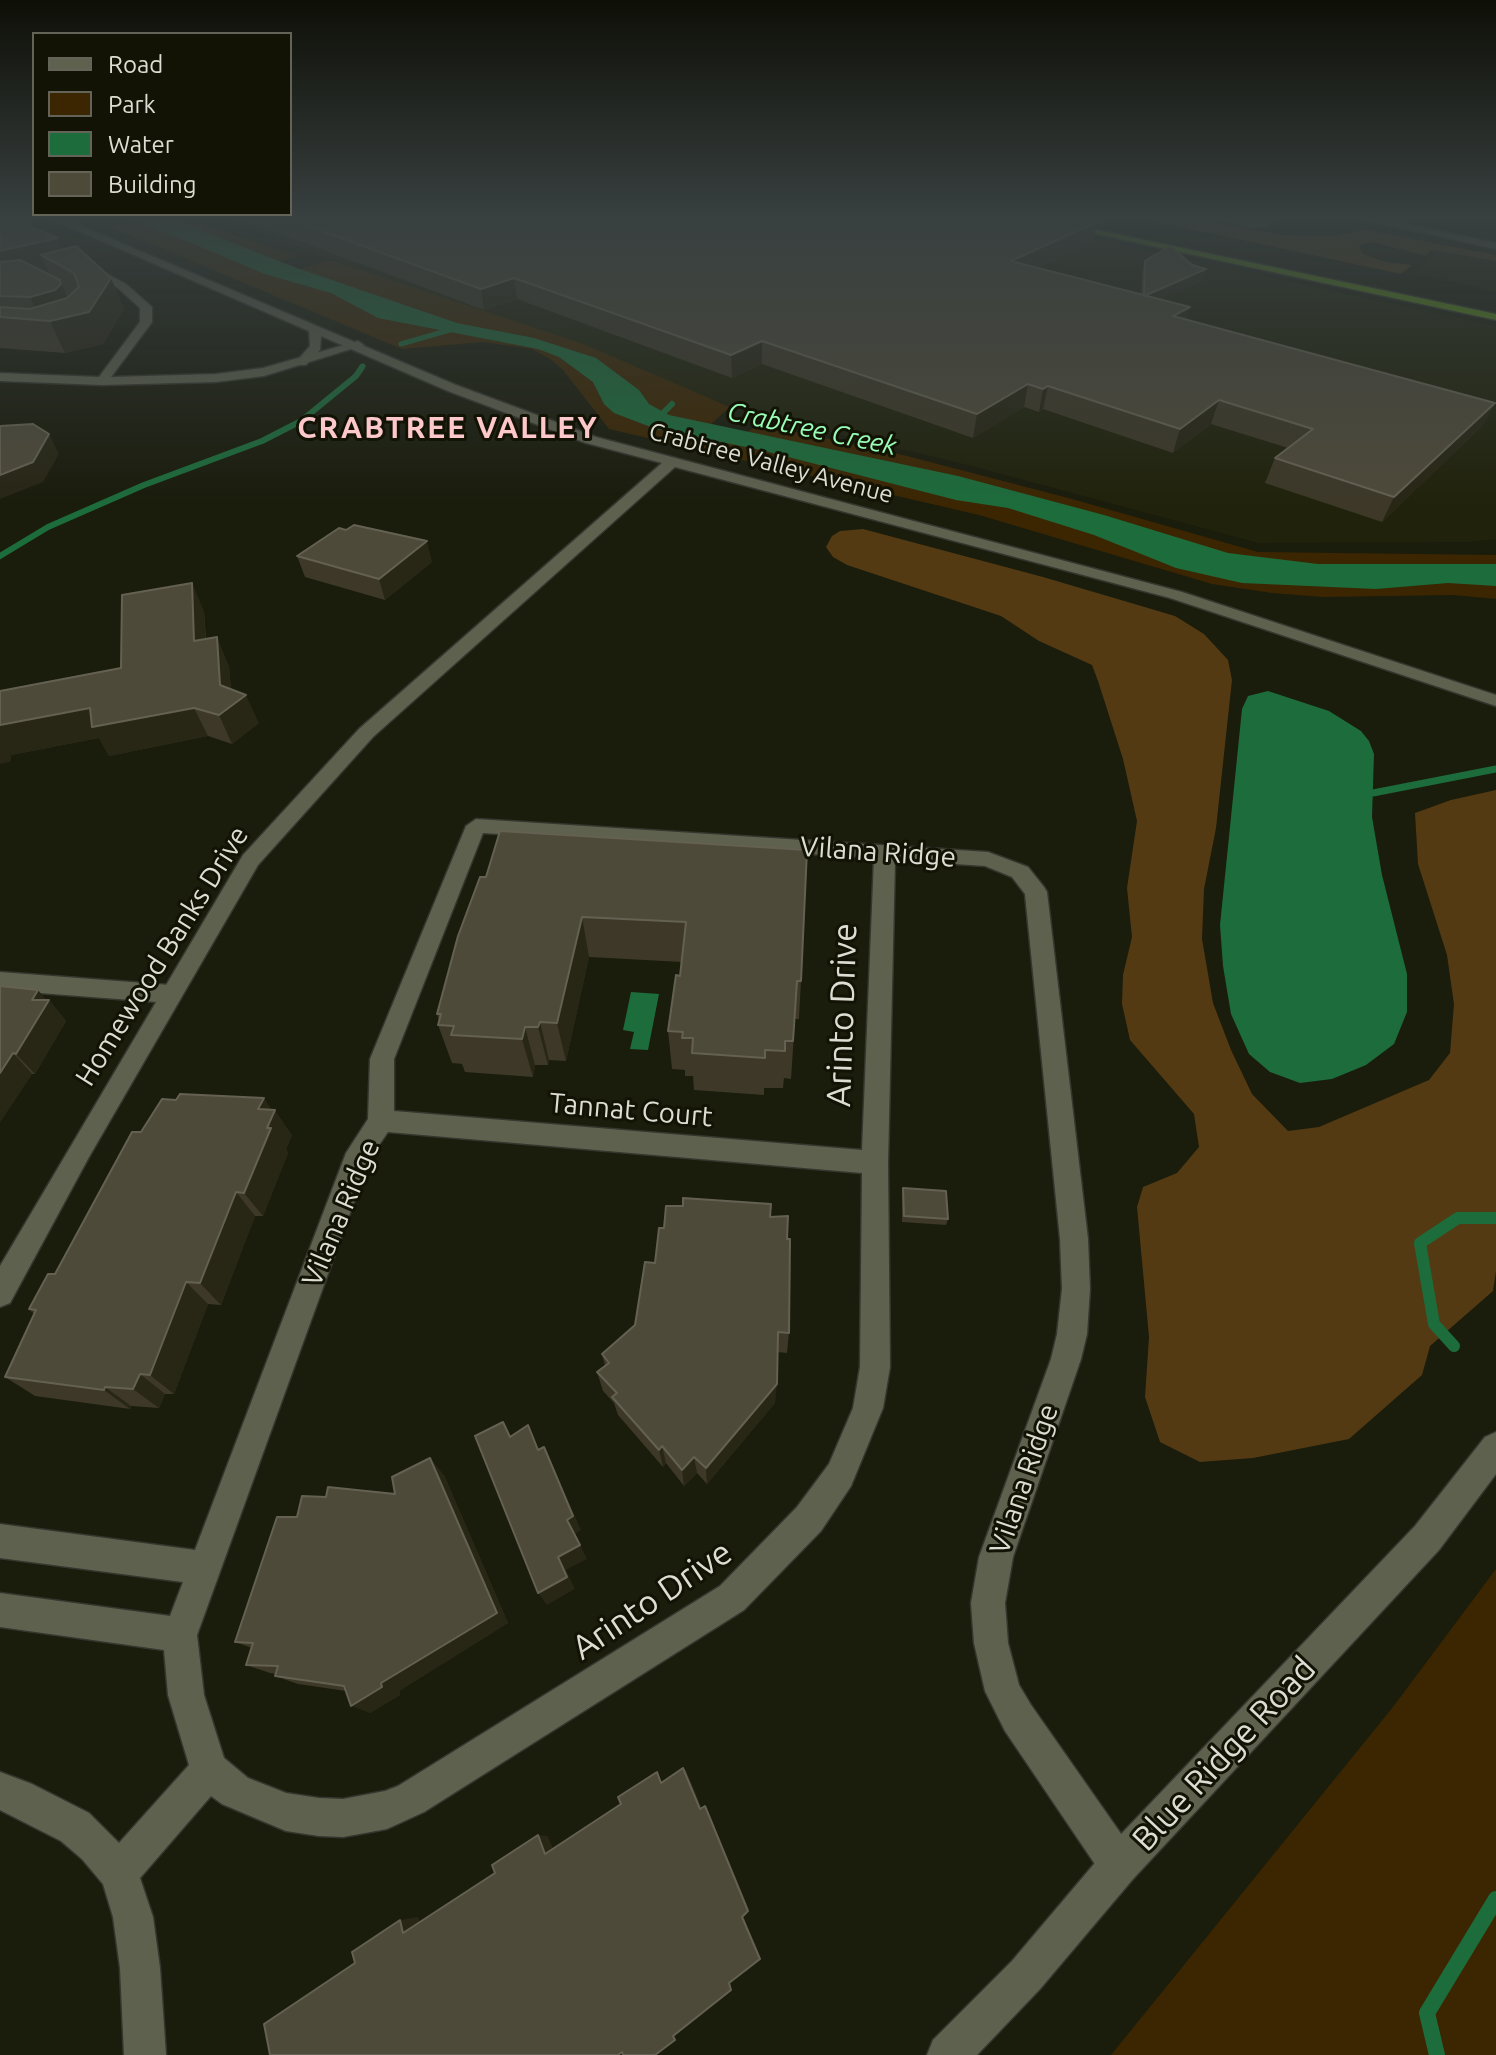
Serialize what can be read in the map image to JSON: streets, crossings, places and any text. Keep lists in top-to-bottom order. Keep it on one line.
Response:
{"streets":{"street":["Crabtree Valley Avenue","Vilana Ridge","Homewood Banks Drive","Arinto Drive","Tannat Court","Blue Ridge Road"]},"crossings":[["Crabtree Valley Avenue","Homewood Banks Drive"],["Vilana Ridge","Arinto Drive"],["Vilana Ridge","Tannat Court"],["Vilana Ridge","Blue Ridge Road"],["Arinto Drive","Tannat Court"]],"districts":["CRABTREE VALLEY"],"water":["Crabtree Creek"],"legend":["Road","Park","Water","Building"]}
